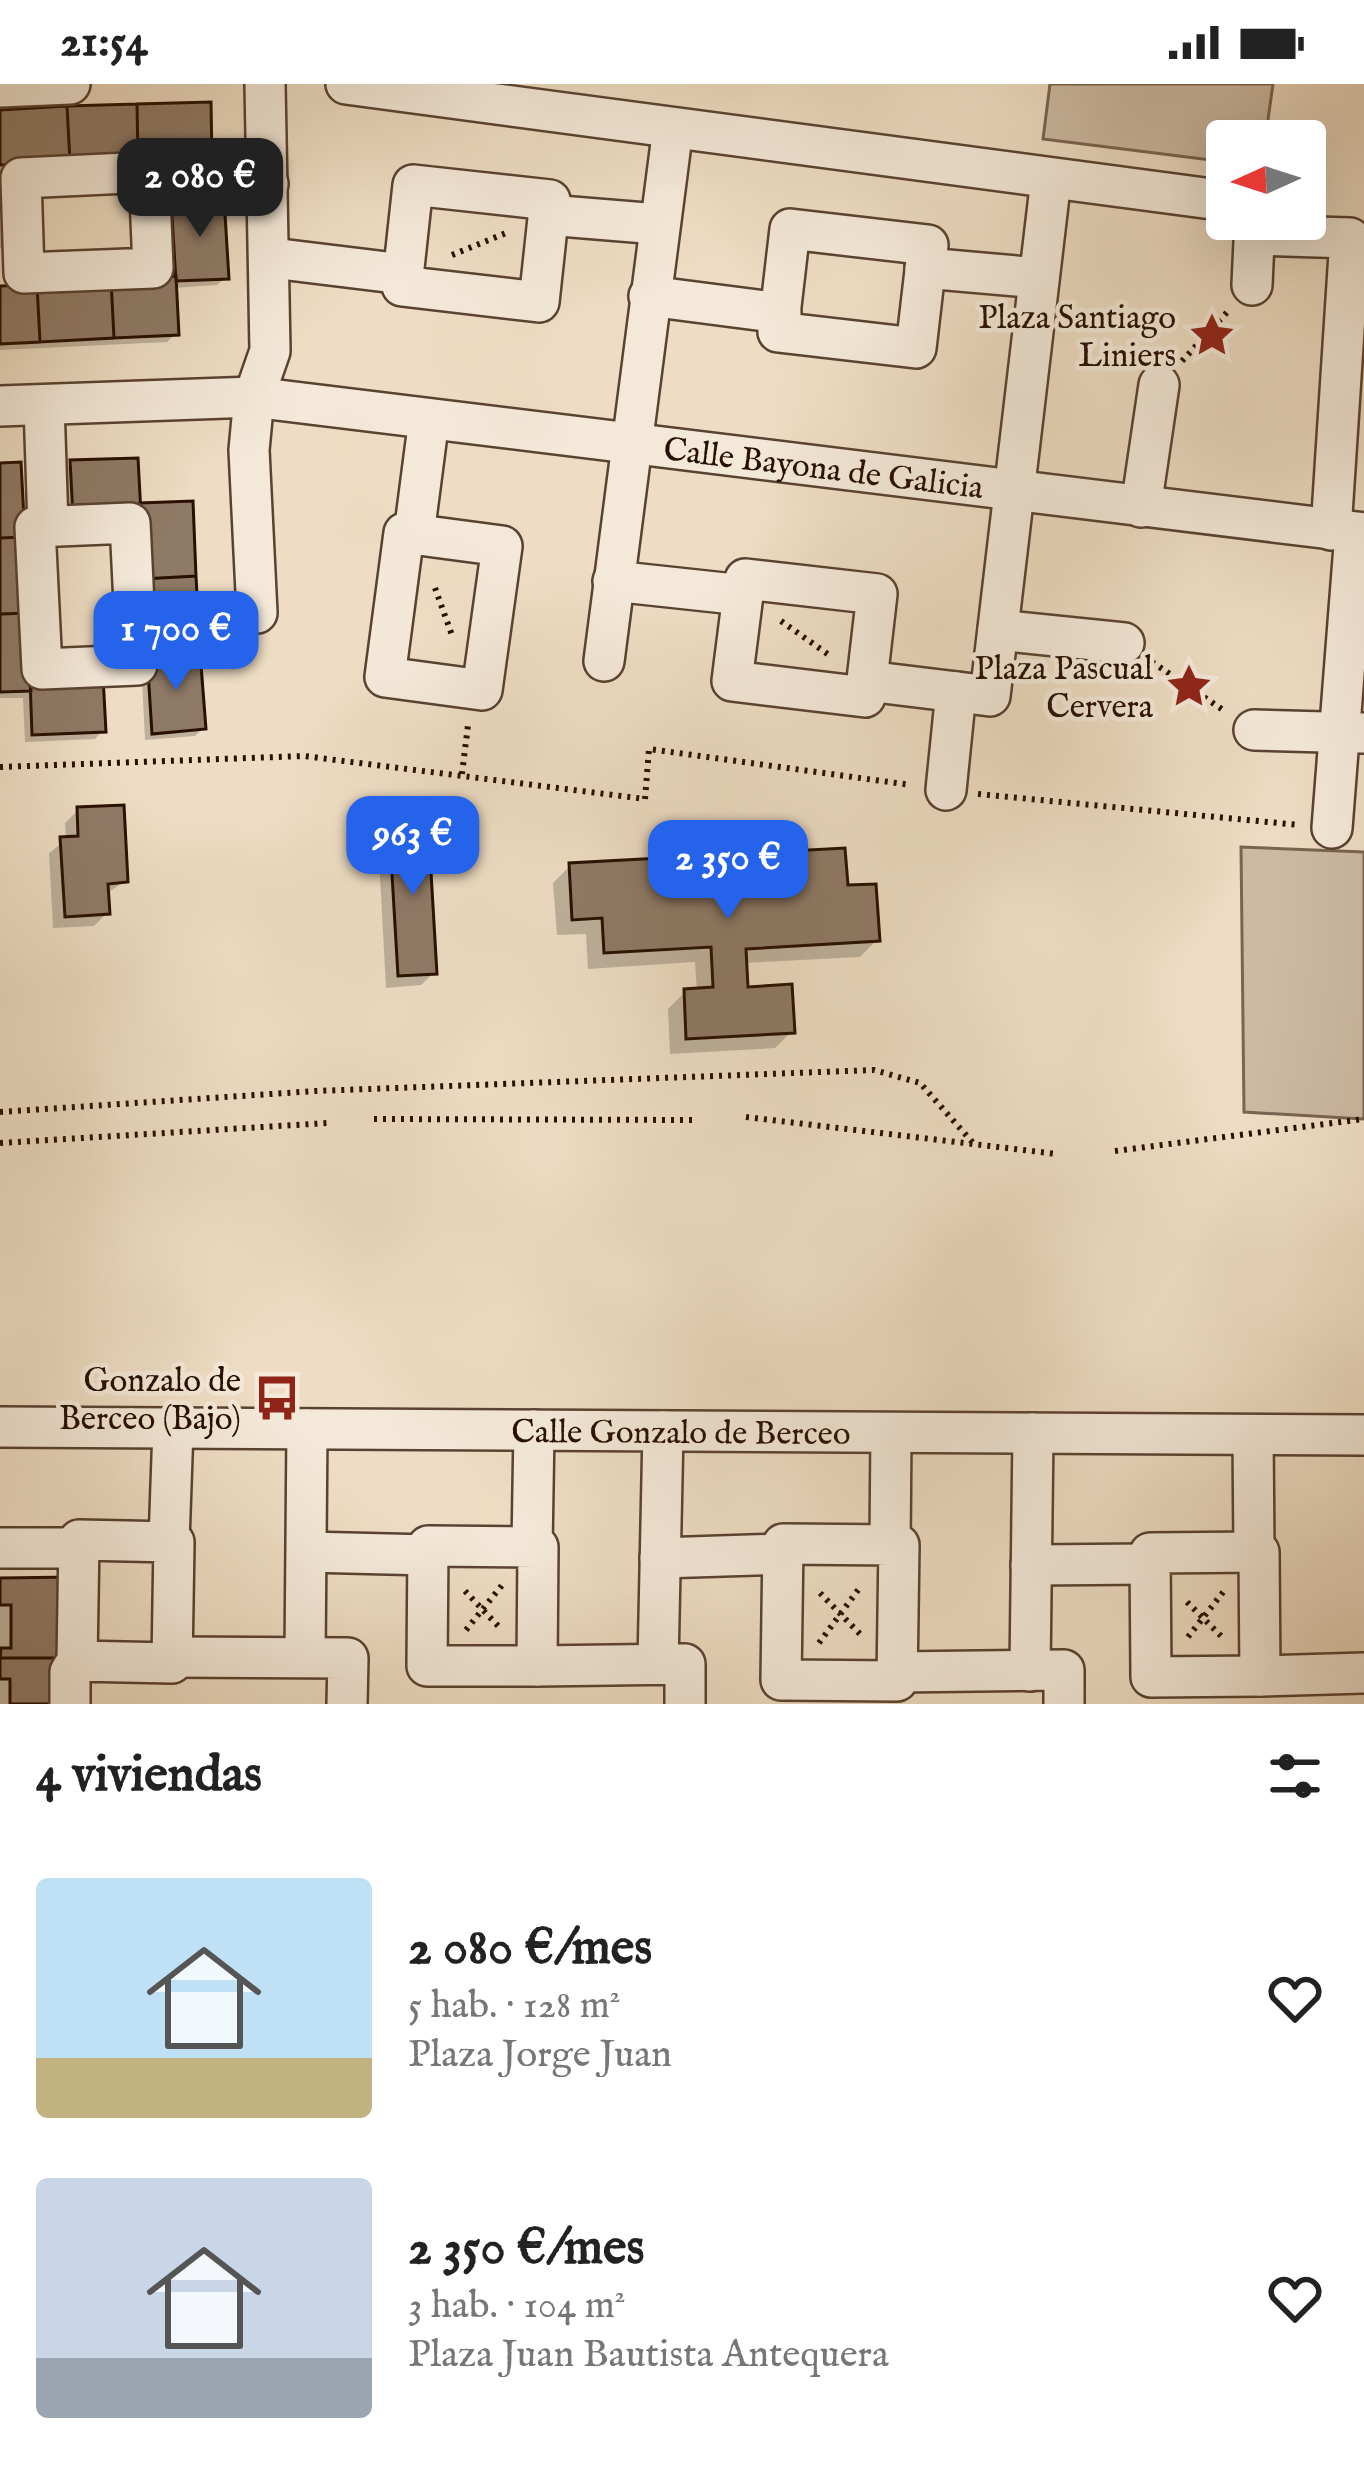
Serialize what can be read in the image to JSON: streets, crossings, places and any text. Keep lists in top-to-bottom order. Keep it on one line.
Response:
{"streets":{"street":["Calle Bayona de Galicia","Calle Gonzalo de Berceo"]},"places":{"place":["Plaza Santiago Liniers","Plaza Pascual Cervera"],"bus stop":["Gonzalo de Berceo (Bajo)"]},"north":"left","page":{"status":"21:54","price":["2 080 €","1 700 €","963 €","2 350 €"],"heading":"4 viviendas","list":[{"name":"2 080 €/mes","note":"5 hab. · 128 m² · Plaza Jorge Juan"},{"name":"2 350 €/mes","note":"3 hab. · 104 m² · Plaza Juan Bautista Antequera"}]}}
